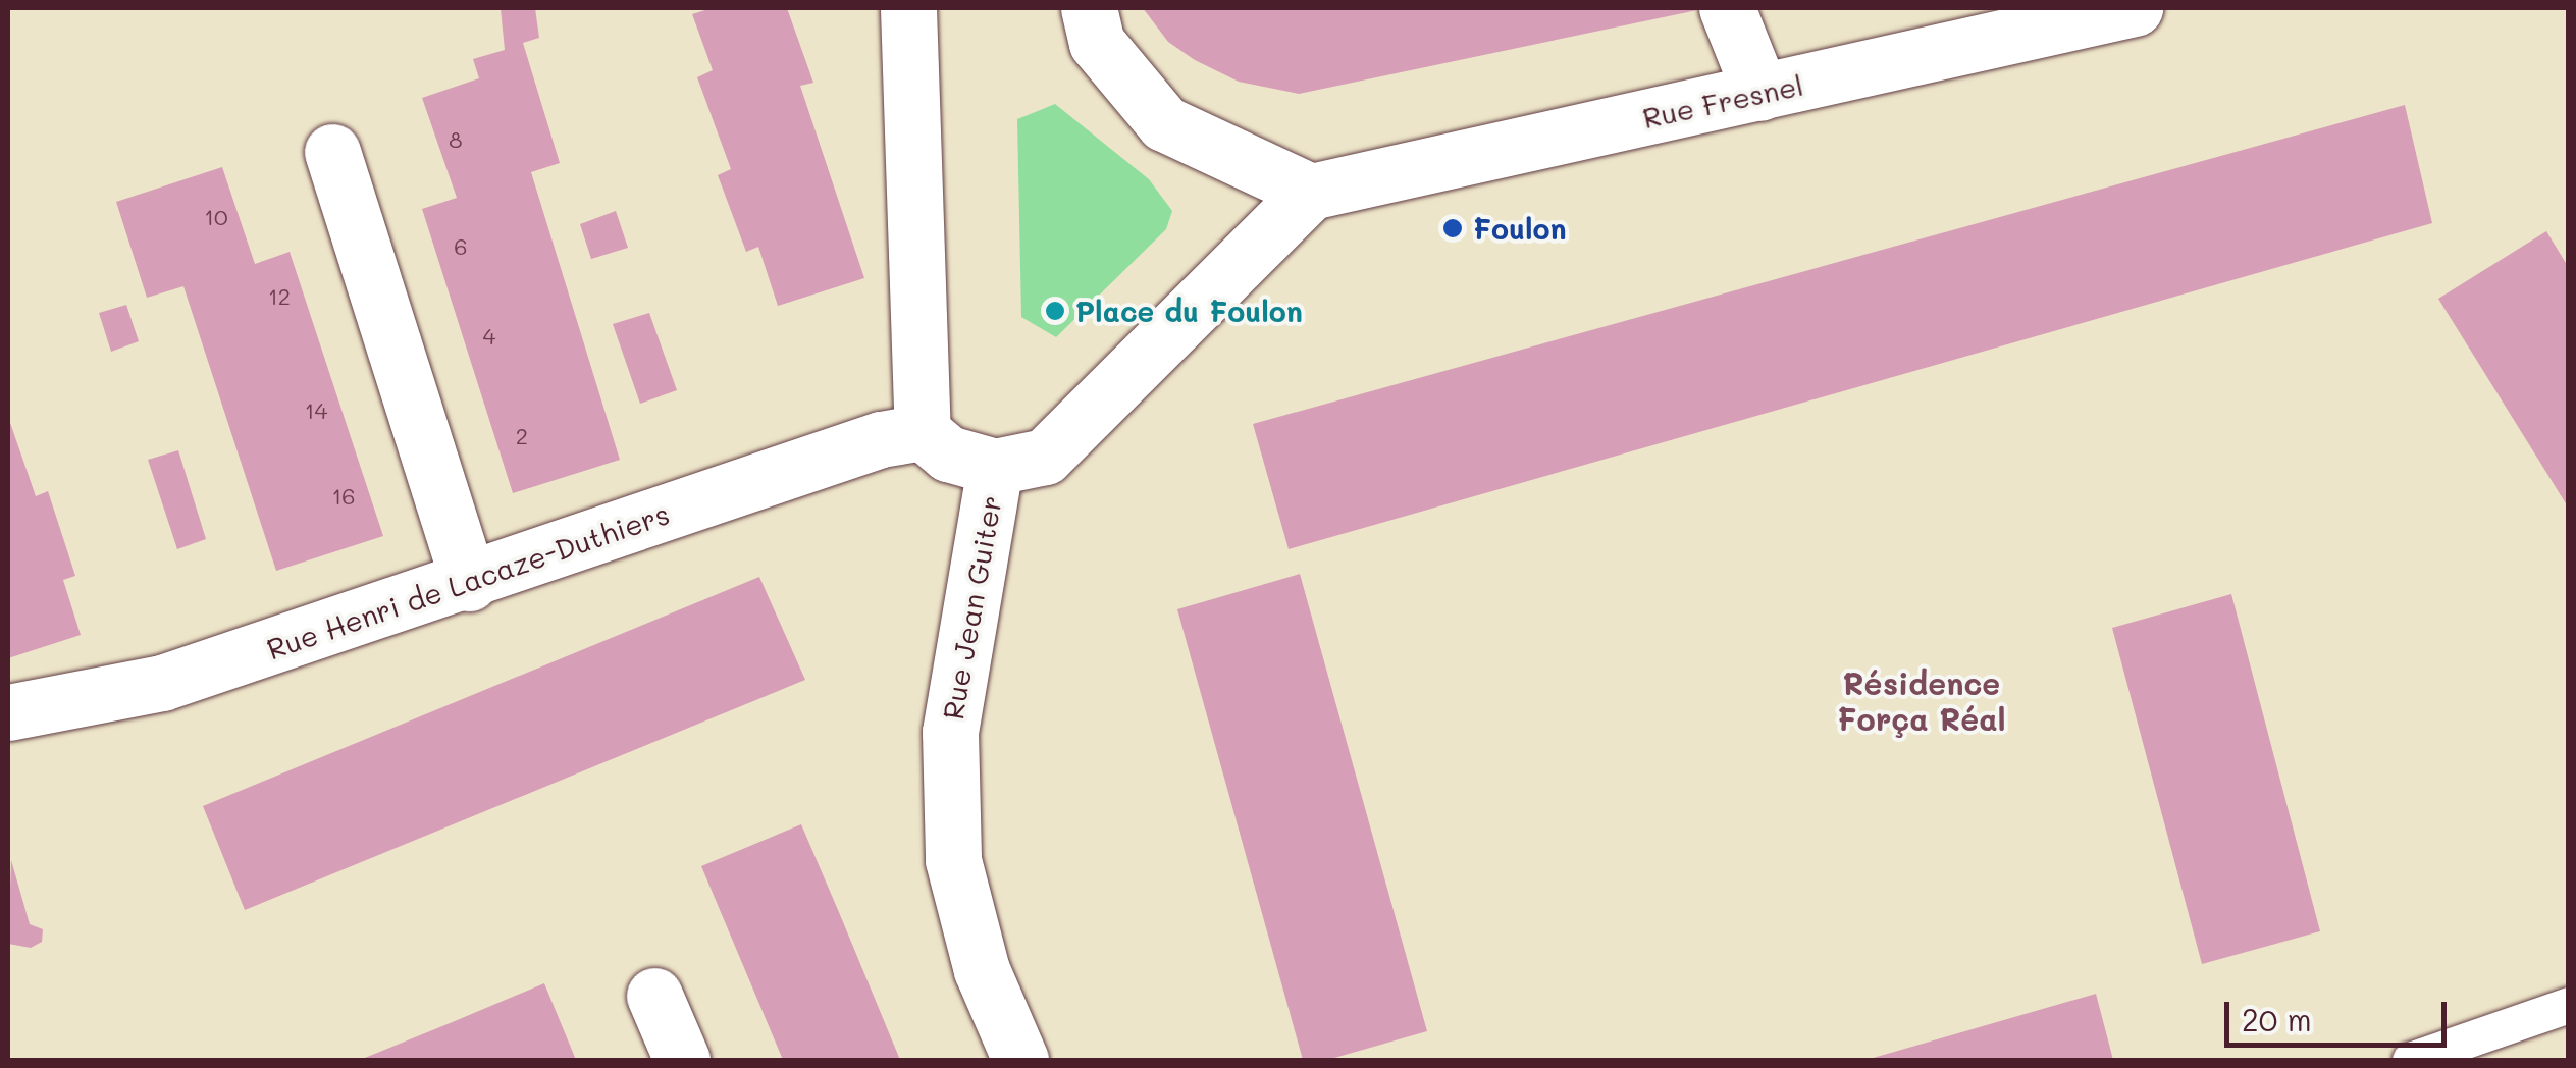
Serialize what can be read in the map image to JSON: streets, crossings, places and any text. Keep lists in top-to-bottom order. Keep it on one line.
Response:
{"streets":{"street":["Rue Fresnel","Rue Henri de Lacaze-Duthiers","Rue Jean Guiter"]},"crossings":[["Rue Henri de Lacaze-Duthiers","Rue Jean Guiter"]],"districts":["Résidence Força Réal"],"places":["Foulon","Place du Foulon"],"house_numbers":["8","10","6","12","4","14","2","16"],"scale_bar":"20 m"}
